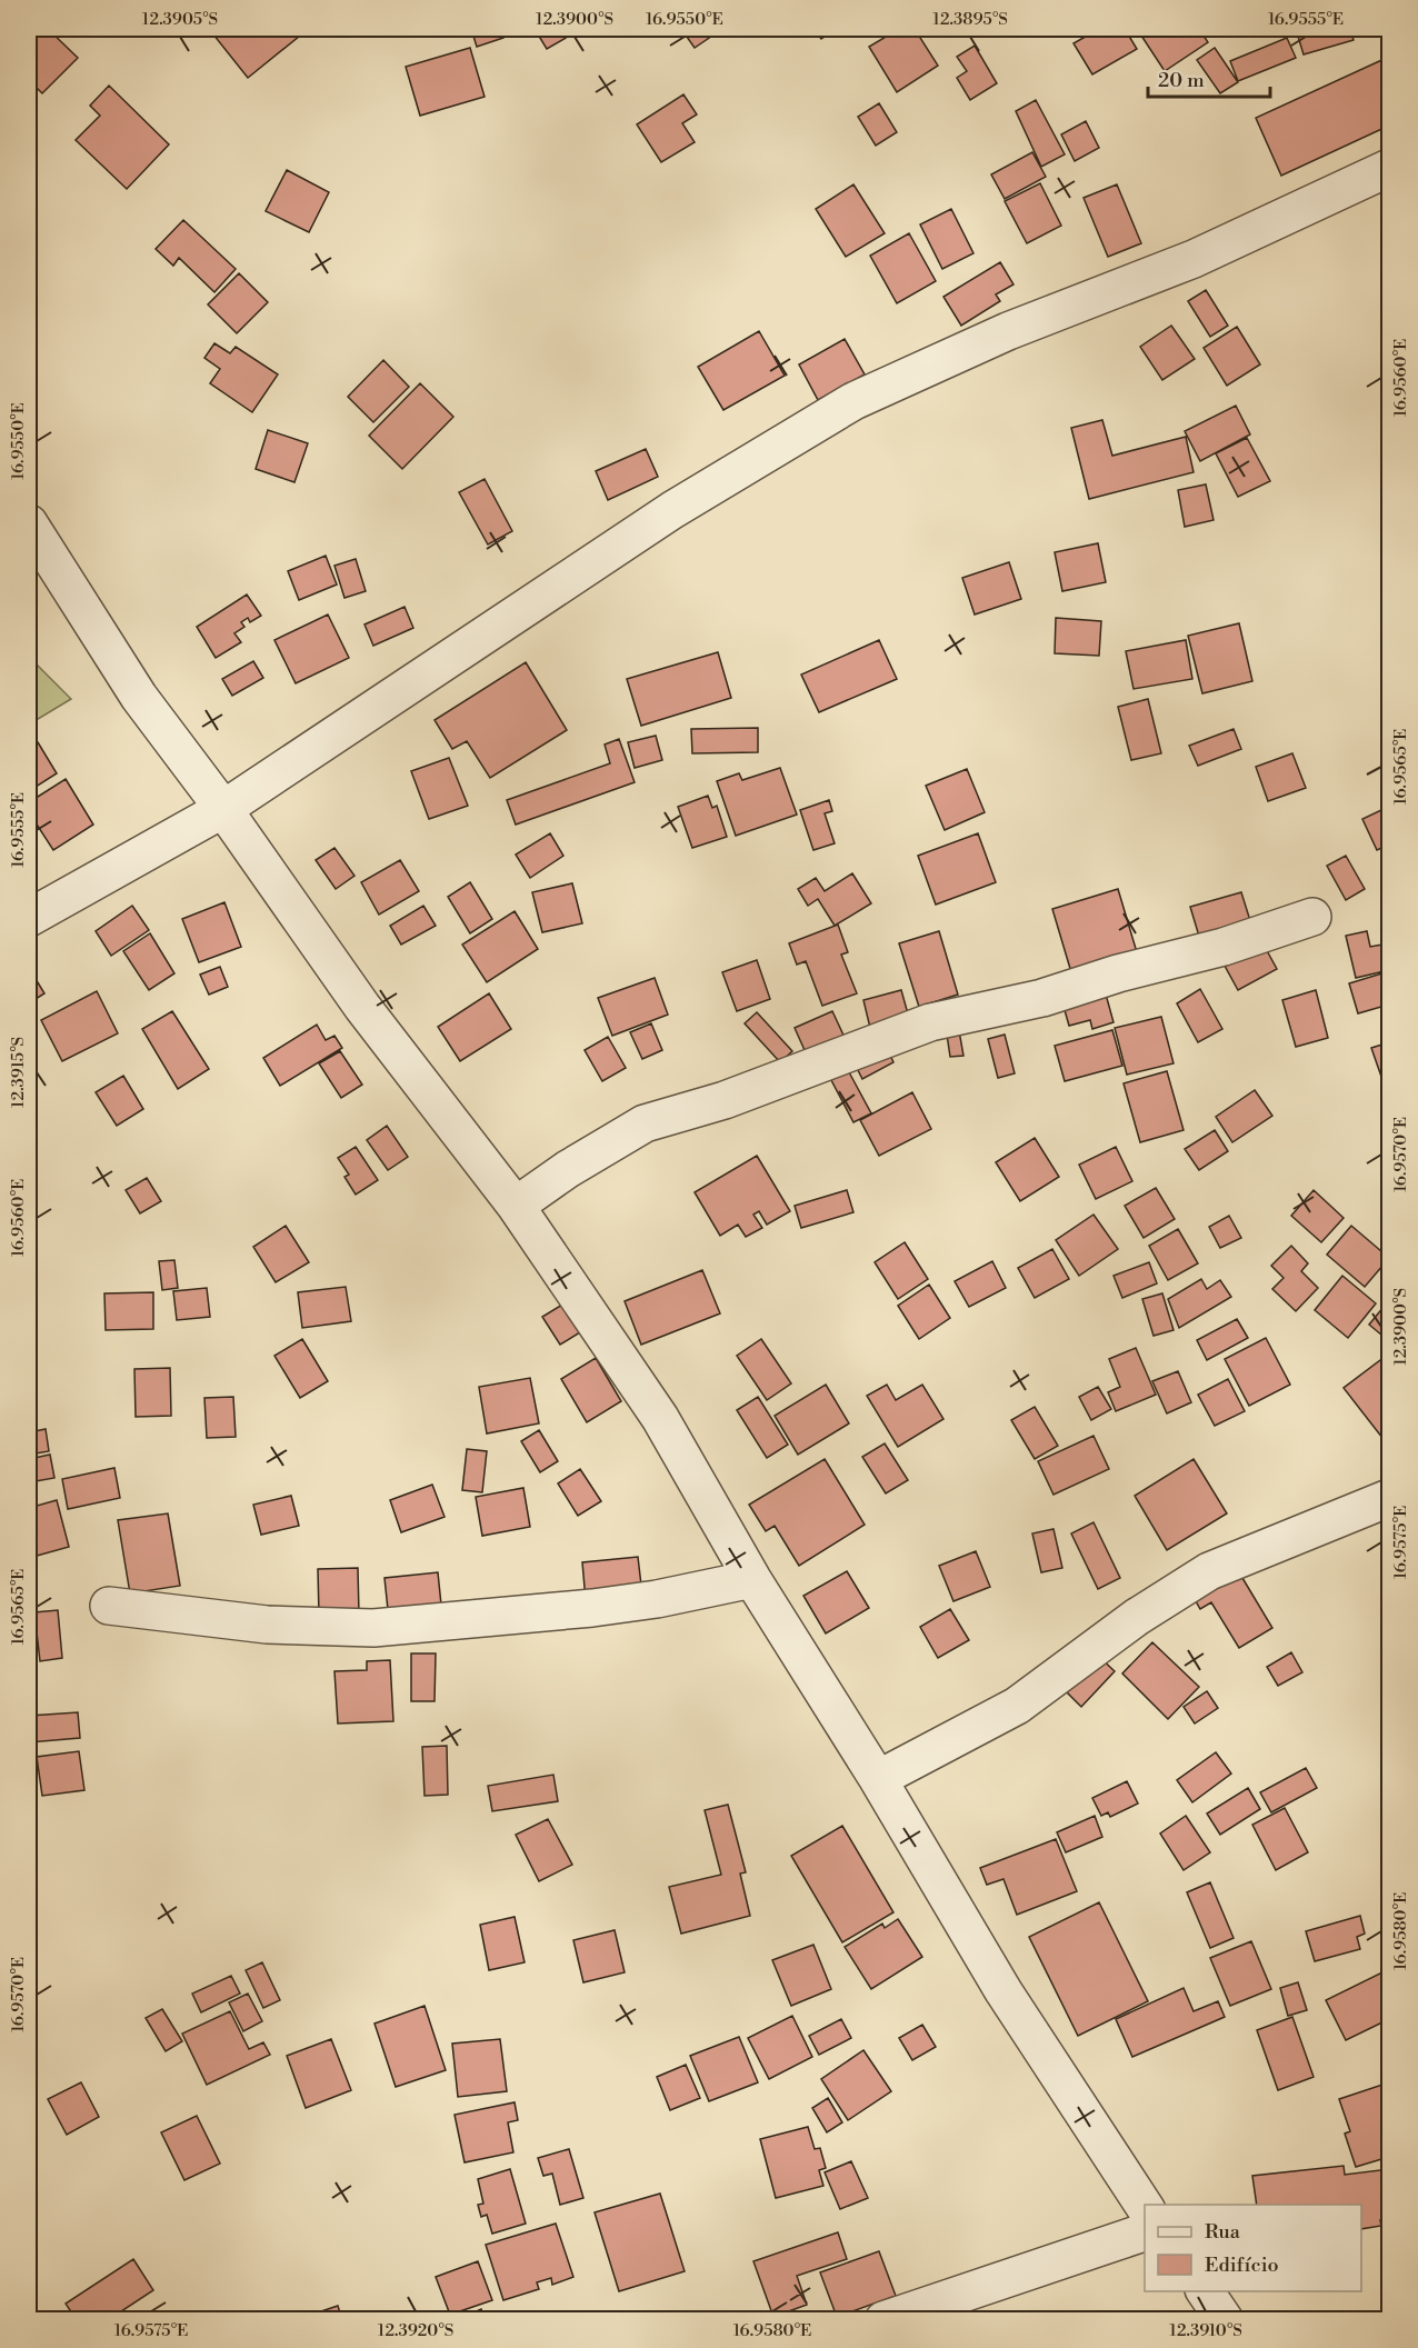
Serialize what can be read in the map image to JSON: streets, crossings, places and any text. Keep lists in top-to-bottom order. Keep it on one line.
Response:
{"legend":["Rua","Edifício"],"scale_bar":"20 m","coordinates":["12.3905°S","12.3900°S","16.9550°E","12.3895°S","16.9555°E","16.9560°E","16.9565°E","12.3915°S","16.9570°E","16.9575°E","16.9580°E","12.3920°S","12.3910°S"]}
